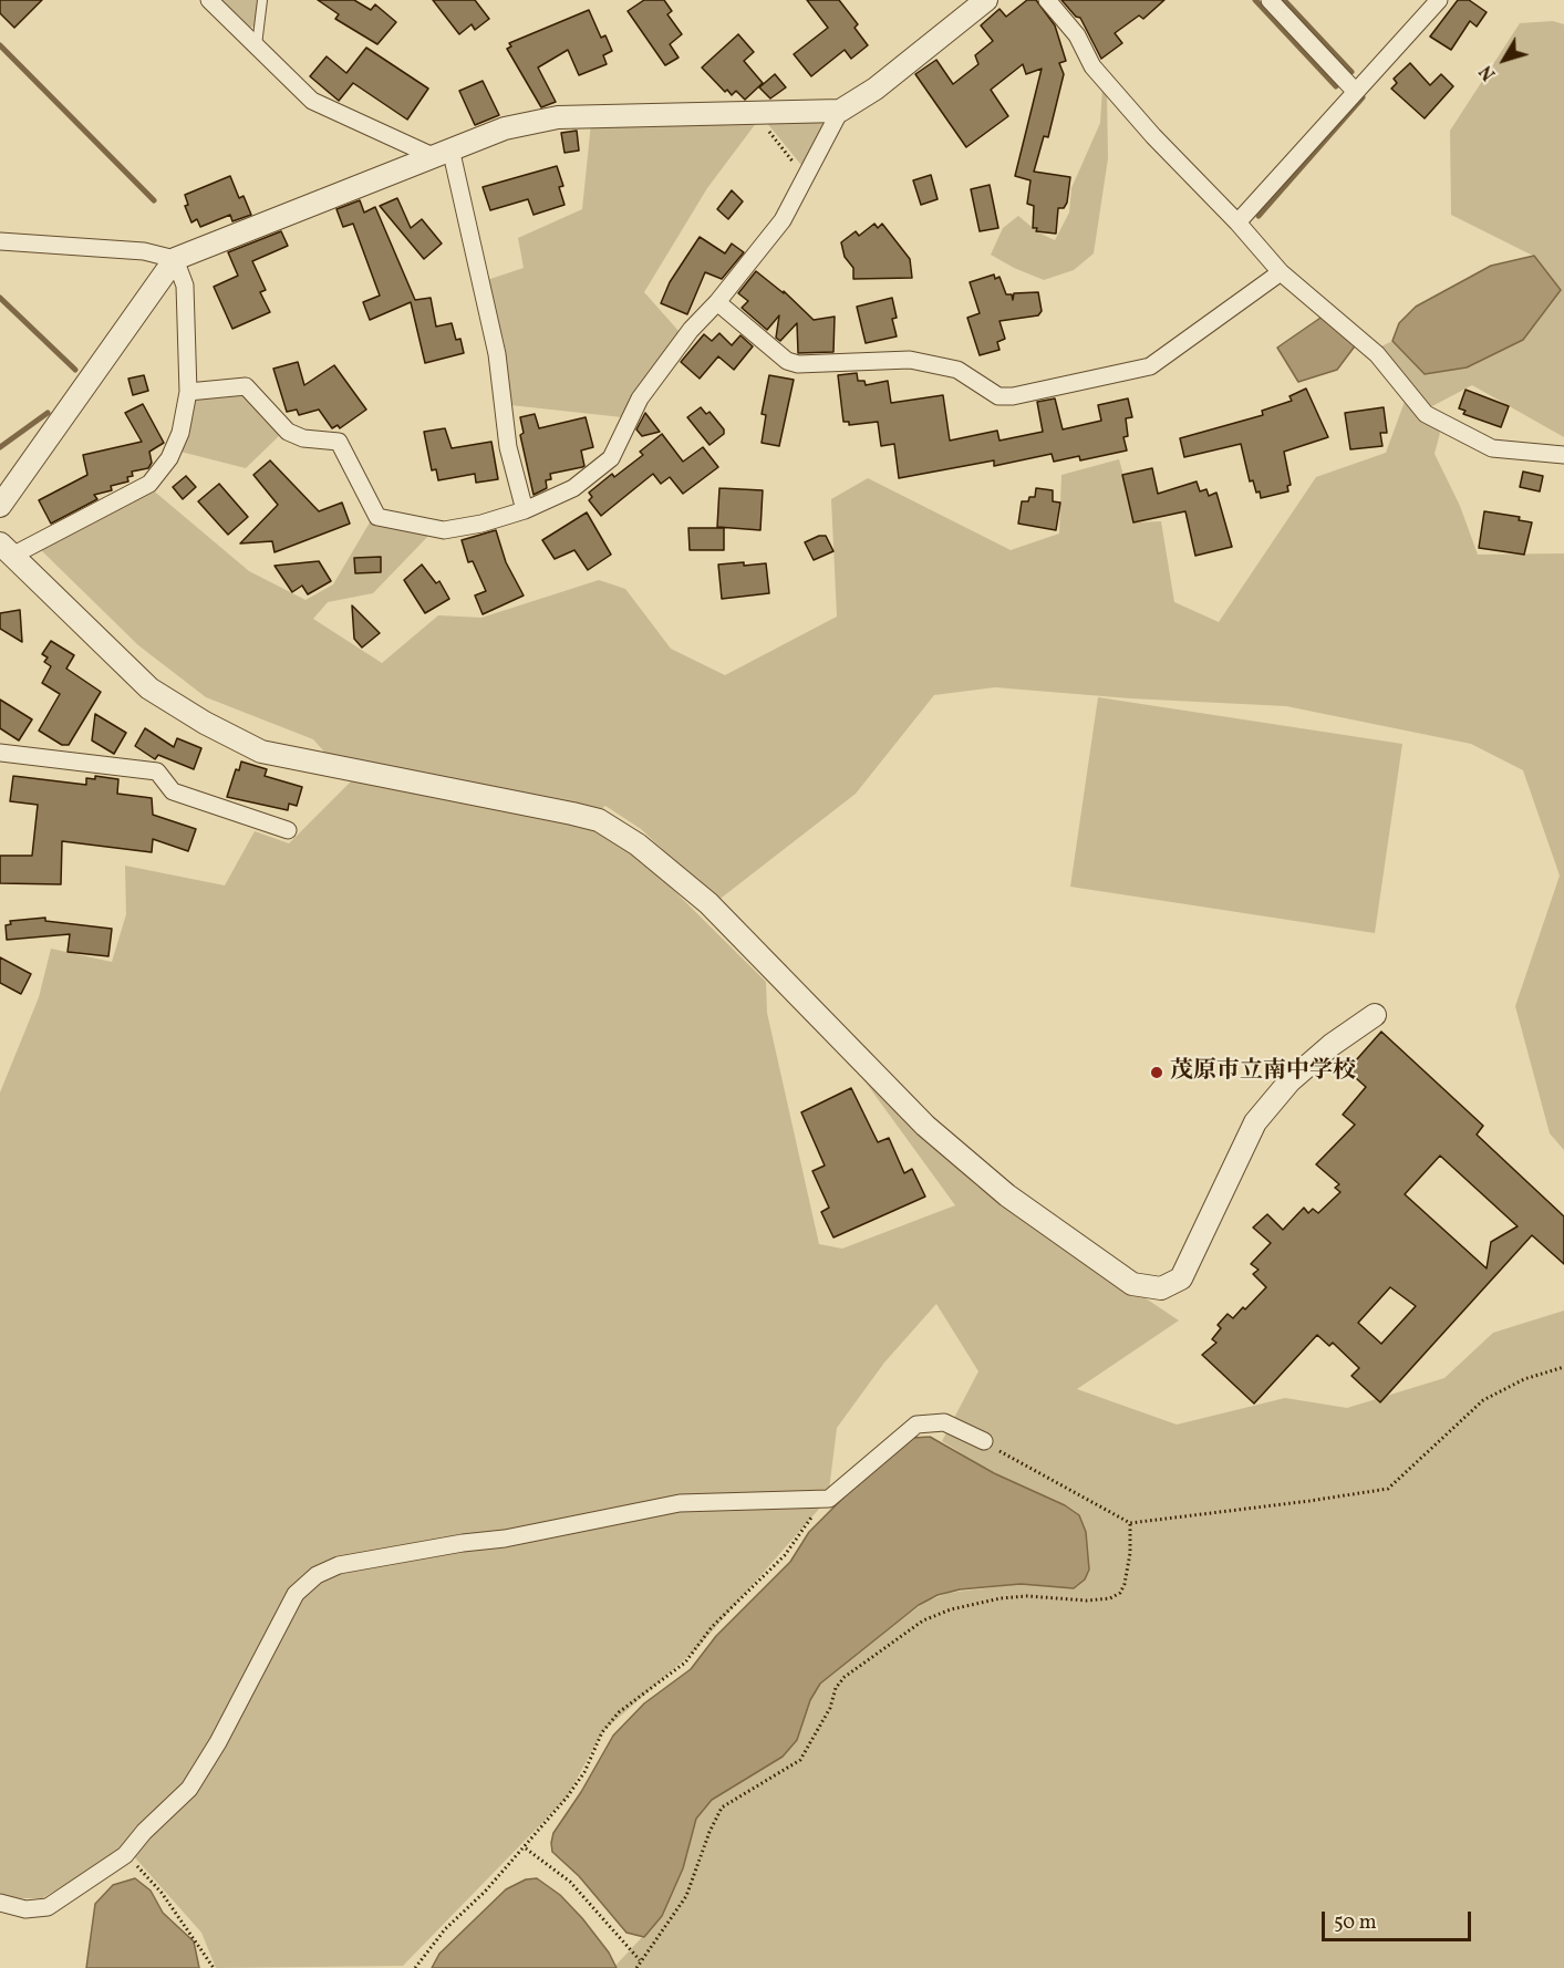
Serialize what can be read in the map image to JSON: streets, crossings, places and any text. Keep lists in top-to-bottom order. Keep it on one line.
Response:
{"places":["茂原市立南中学校"],"scale_bar":"50 m","north":"bottom left"}
